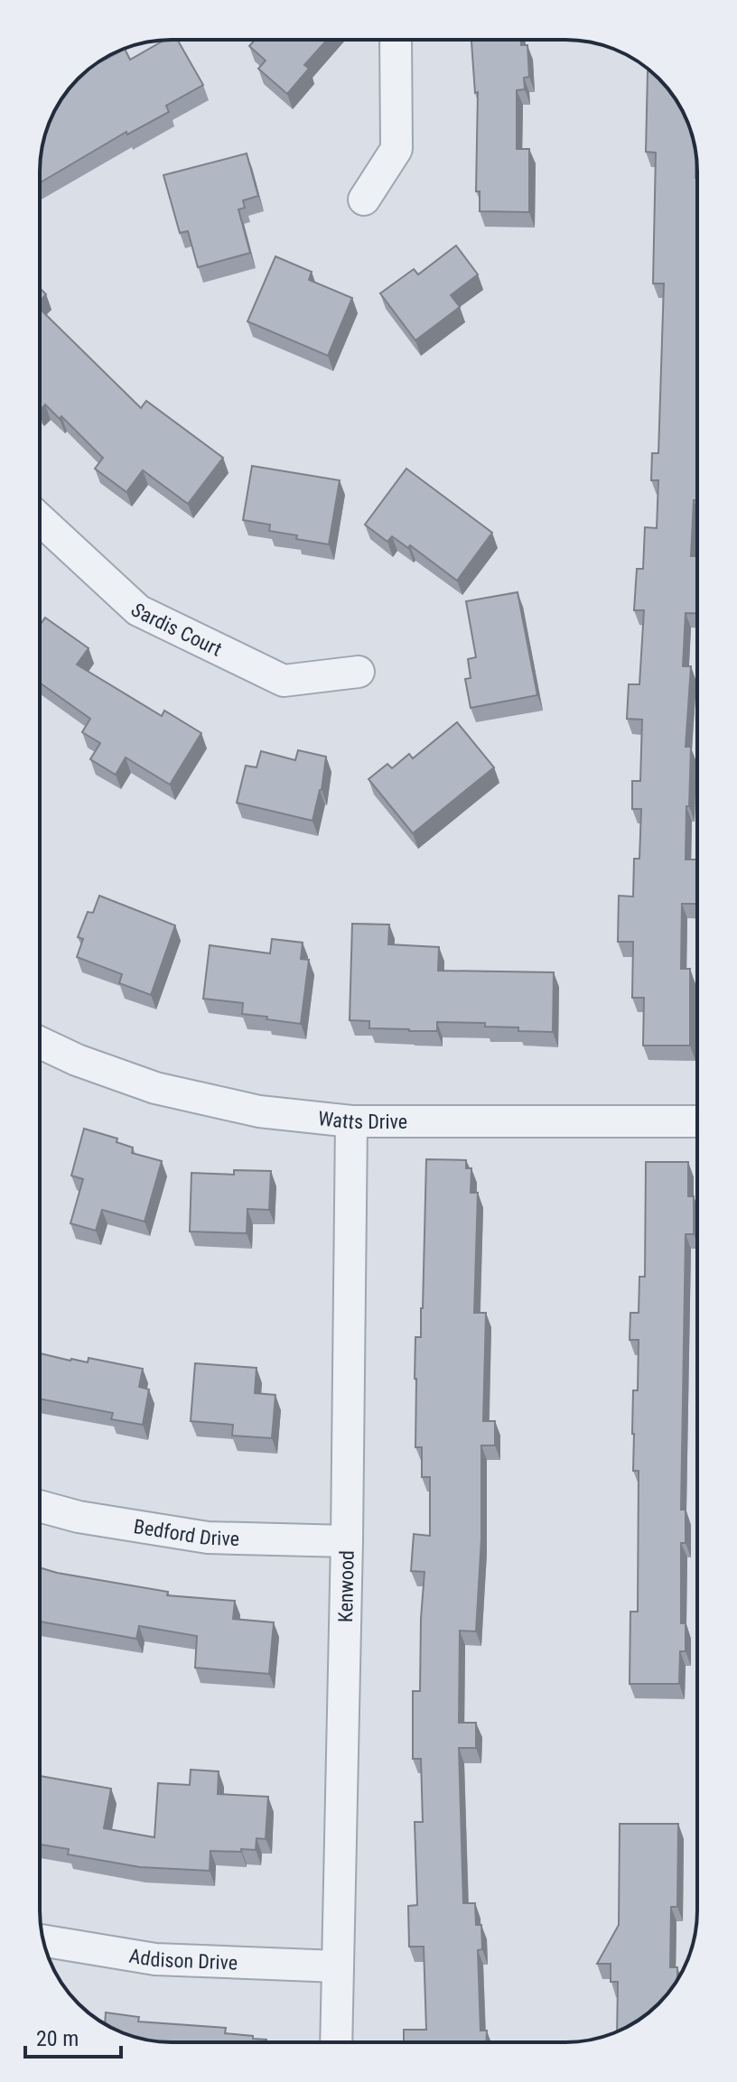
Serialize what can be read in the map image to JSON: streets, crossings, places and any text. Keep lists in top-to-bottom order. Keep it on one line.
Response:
{"streets":{"street":["Sardis Court","Watts Drive","Bedford Drive","Kenwood","Addison Drive"]},"crossings":[["Watts Drive","Kenwood"],["Bedford Drive","Kenwood"],["Kenwood","Addison Drive"]],"scale_bar":"20 m"}
